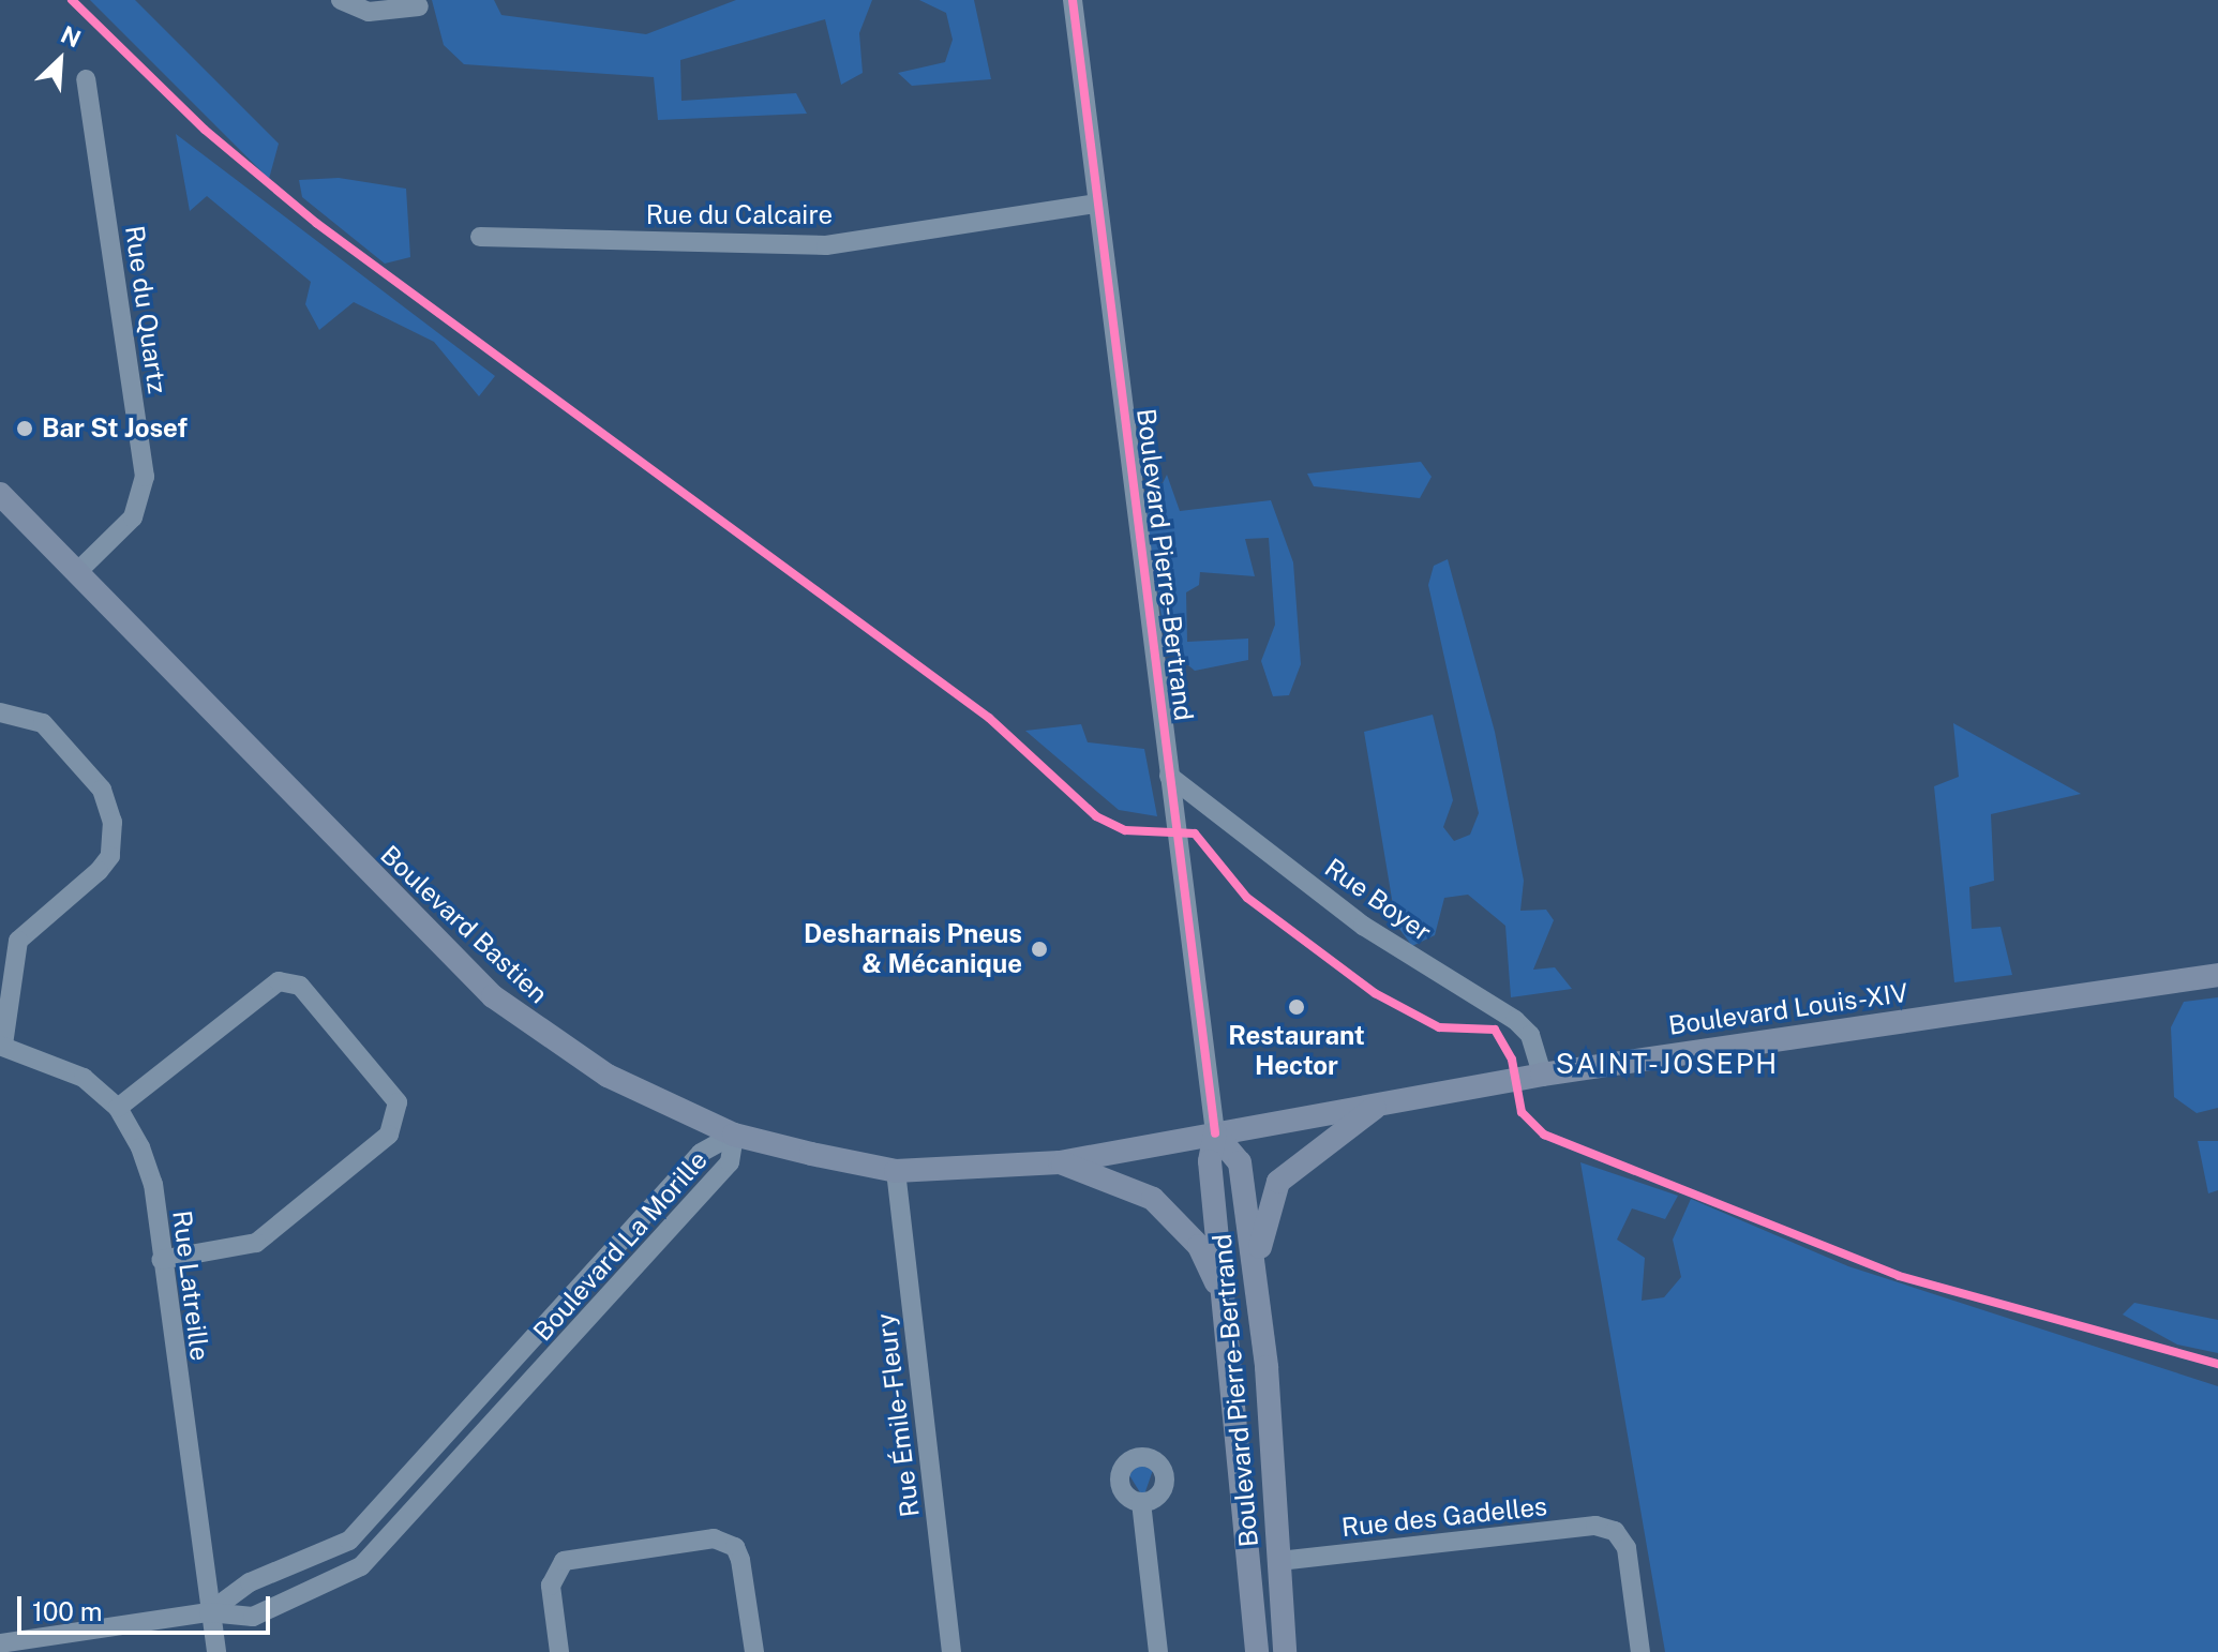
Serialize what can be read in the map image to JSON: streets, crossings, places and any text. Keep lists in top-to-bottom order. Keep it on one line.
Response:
{"streets":{"main road":["Boulevard Pierre-Bertrand","Boulevard Bastien","Boulevard Louis-XIV"],"street":["Rue du Calcaire","Rue du Quartz","Rue Boyer","Boulevard La Morille","Rue Latreille","Rue Émile-Fleury","Rue des Gadelles"]},"crossings":[["Rue du Calcaire","Boulevard Pierre-Bertrand"],["Rue du Quartz","Boulevard Bastien"],["Boulevard Pierre-Bertrand","Rue Boyer"],["Boulevard Pierre-Bertrand","Boulevard Bastien"],["Boulevard Pierre-Bertrand","Boulevard Louis-XIV"],["Boulevard Pierre-Bertrand","Rue des Gadelles"],["Rue Boyer","Boulevard Louis-XIV"],["Boulevard Bastien","Boulevard Louis-XIV"],["Boulevard Bastien","Boulevard La Morille"],["Boulevard Bastien","Rue Émile-Fleury"],["Boulevard La Morille","Rue Latreille"]],"districts":["SAINT-JOSEPH"],"places":["Bar St Josef","Desharnais Pneus & Mécanique","Restaurant Hector"],"scale_bar":"100 m","north":"top right"}
